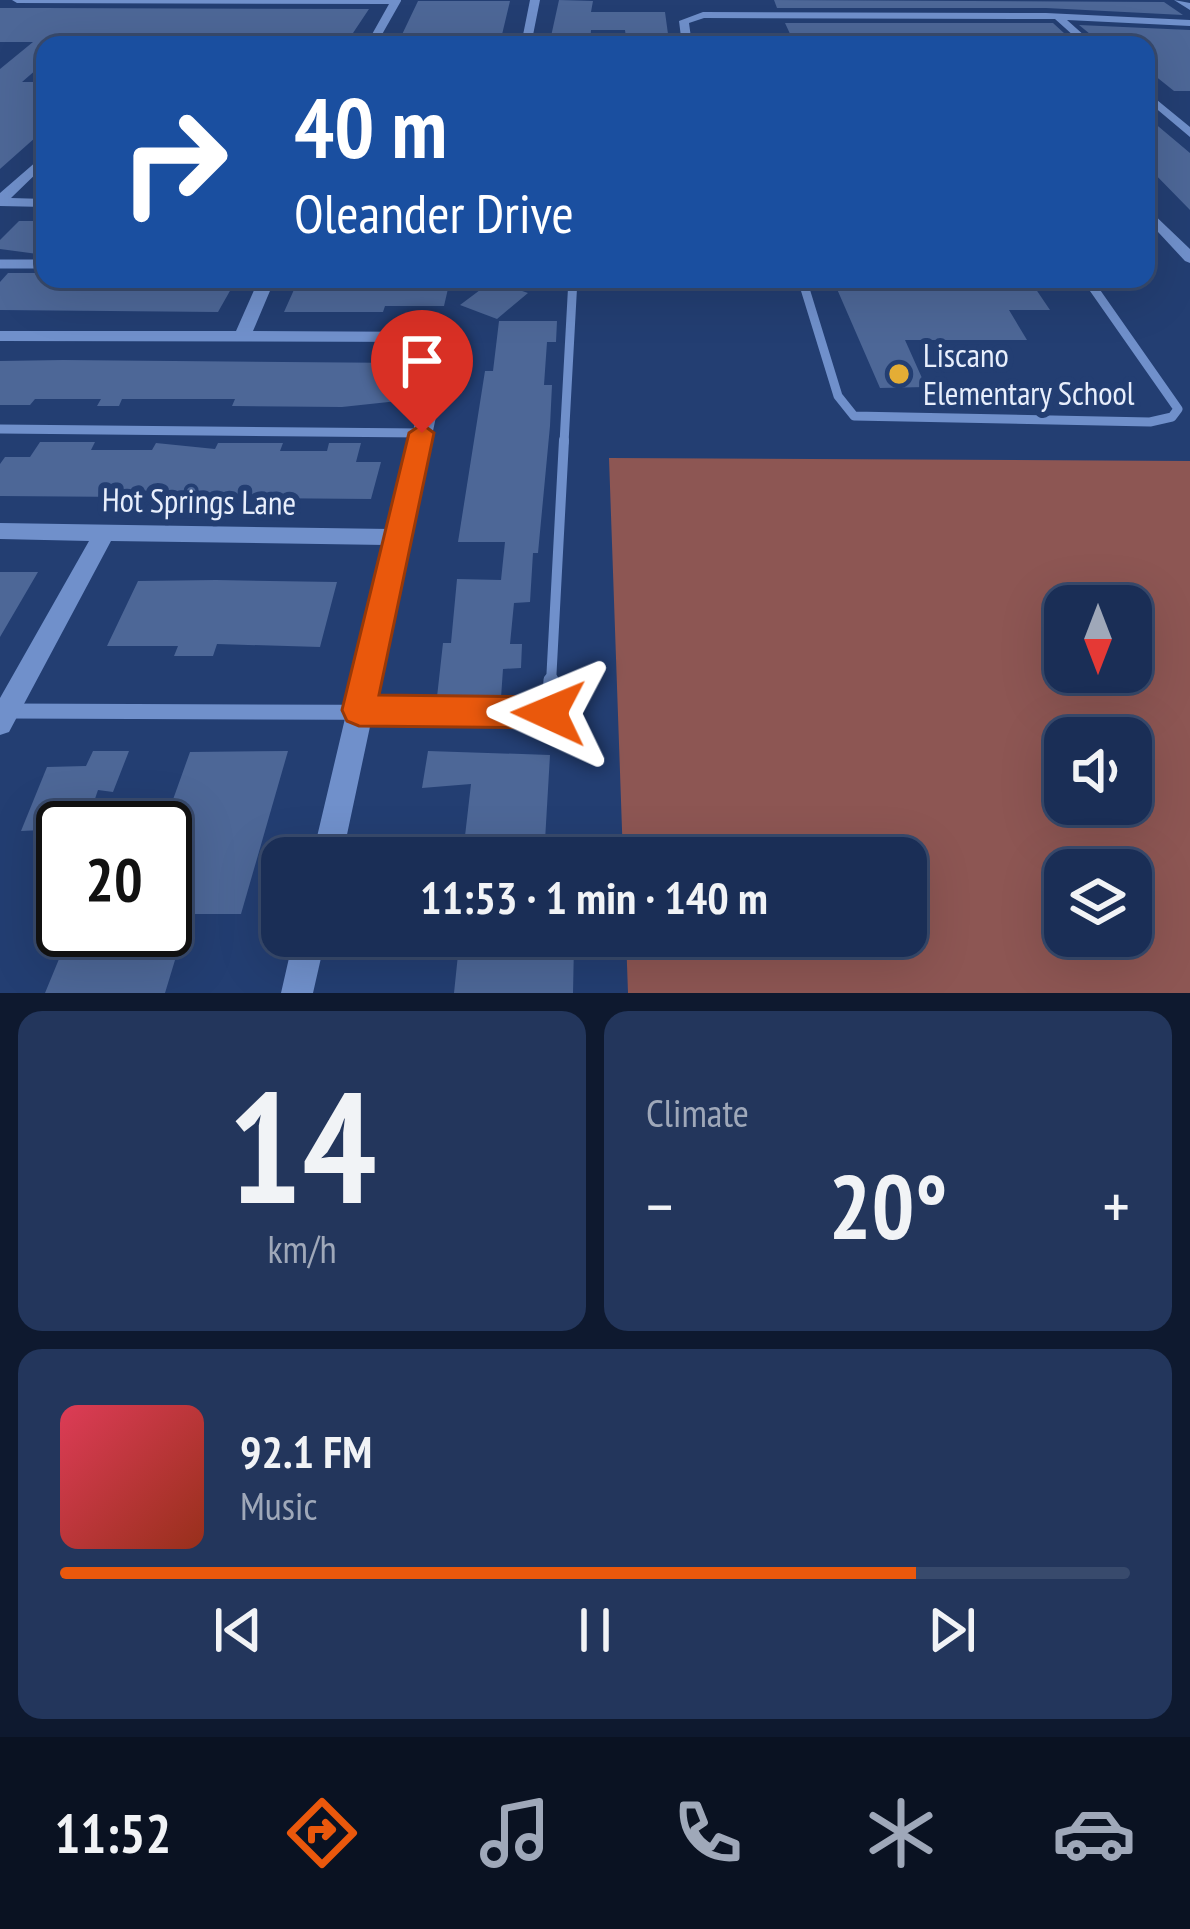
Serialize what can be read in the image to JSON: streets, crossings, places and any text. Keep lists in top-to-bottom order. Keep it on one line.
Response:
{"streets":{"street":["Hot Springs Lane"]},"places":["Liscano Elementary School"],"north":"bottom","page":{"turn":["40 m","Oleander Drive"],"limit":"20","trip":"11:53 · 1 min · 140 m","tile":[["14","km/h"],"Climate"],"heat":["−","20°","+"],"song":["92.1 FM","Music"],"tabs":"11:52"}}
